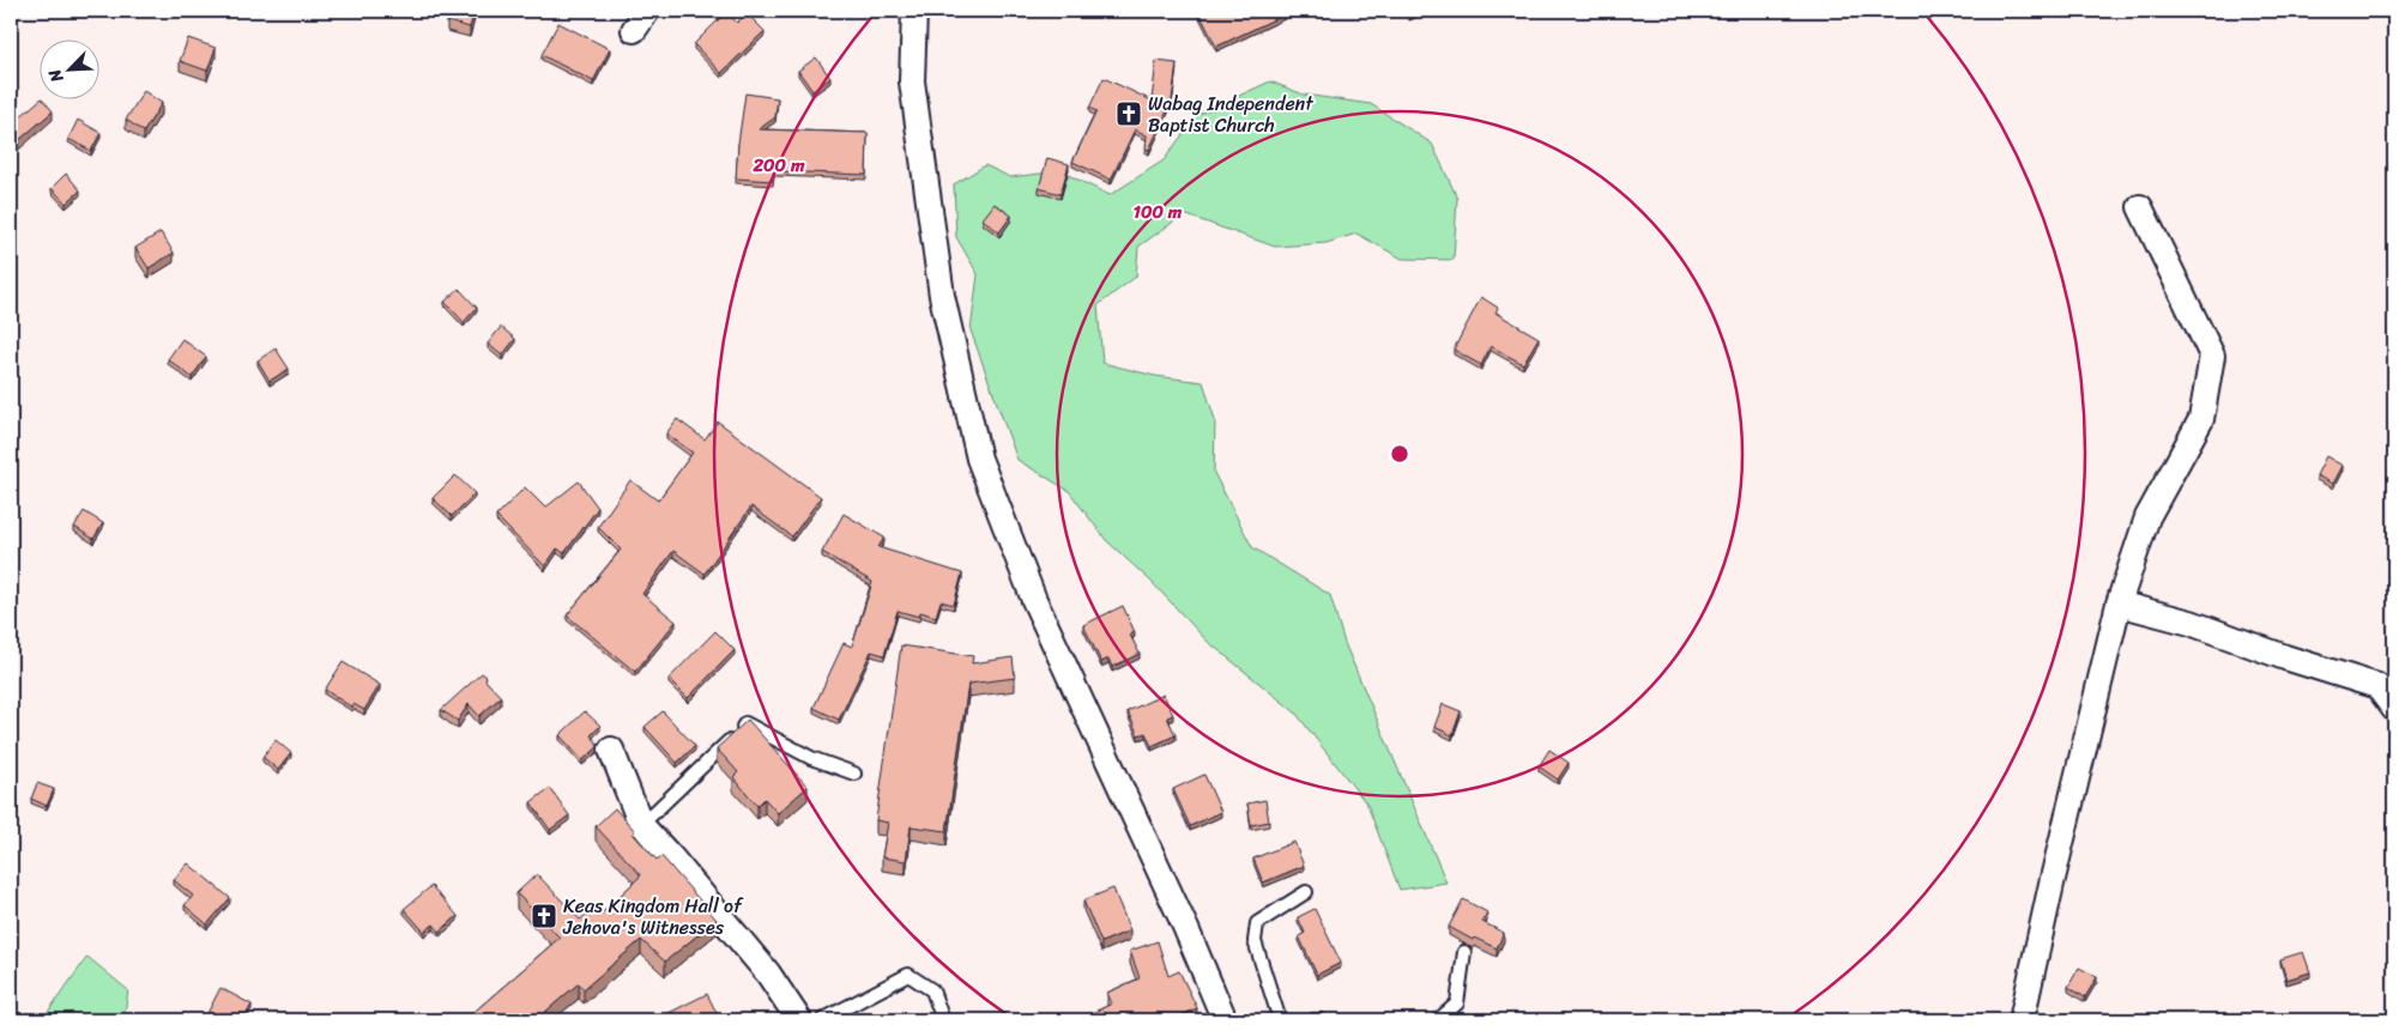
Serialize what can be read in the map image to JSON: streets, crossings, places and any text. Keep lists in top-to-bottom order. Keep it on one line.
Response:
{"places":{"church":["Wabag Independent Baptist Church","Keas Kingdom Hall of Jehova's Witnesses"]},"north":"bottom left","rings":["200 m","100 m"]}
